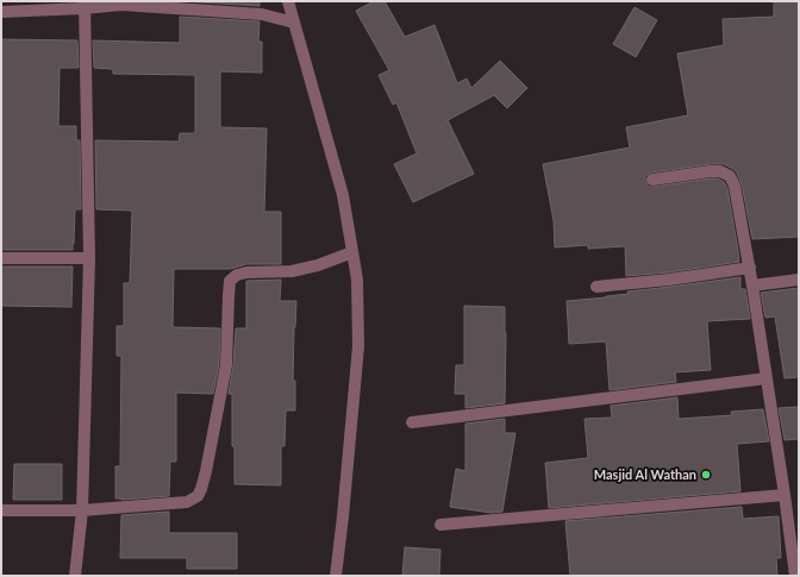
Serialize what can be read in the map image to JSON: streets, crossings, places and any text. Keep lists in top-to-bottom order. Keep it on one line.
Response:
{"places":["Masjid Al Wathan"]}
